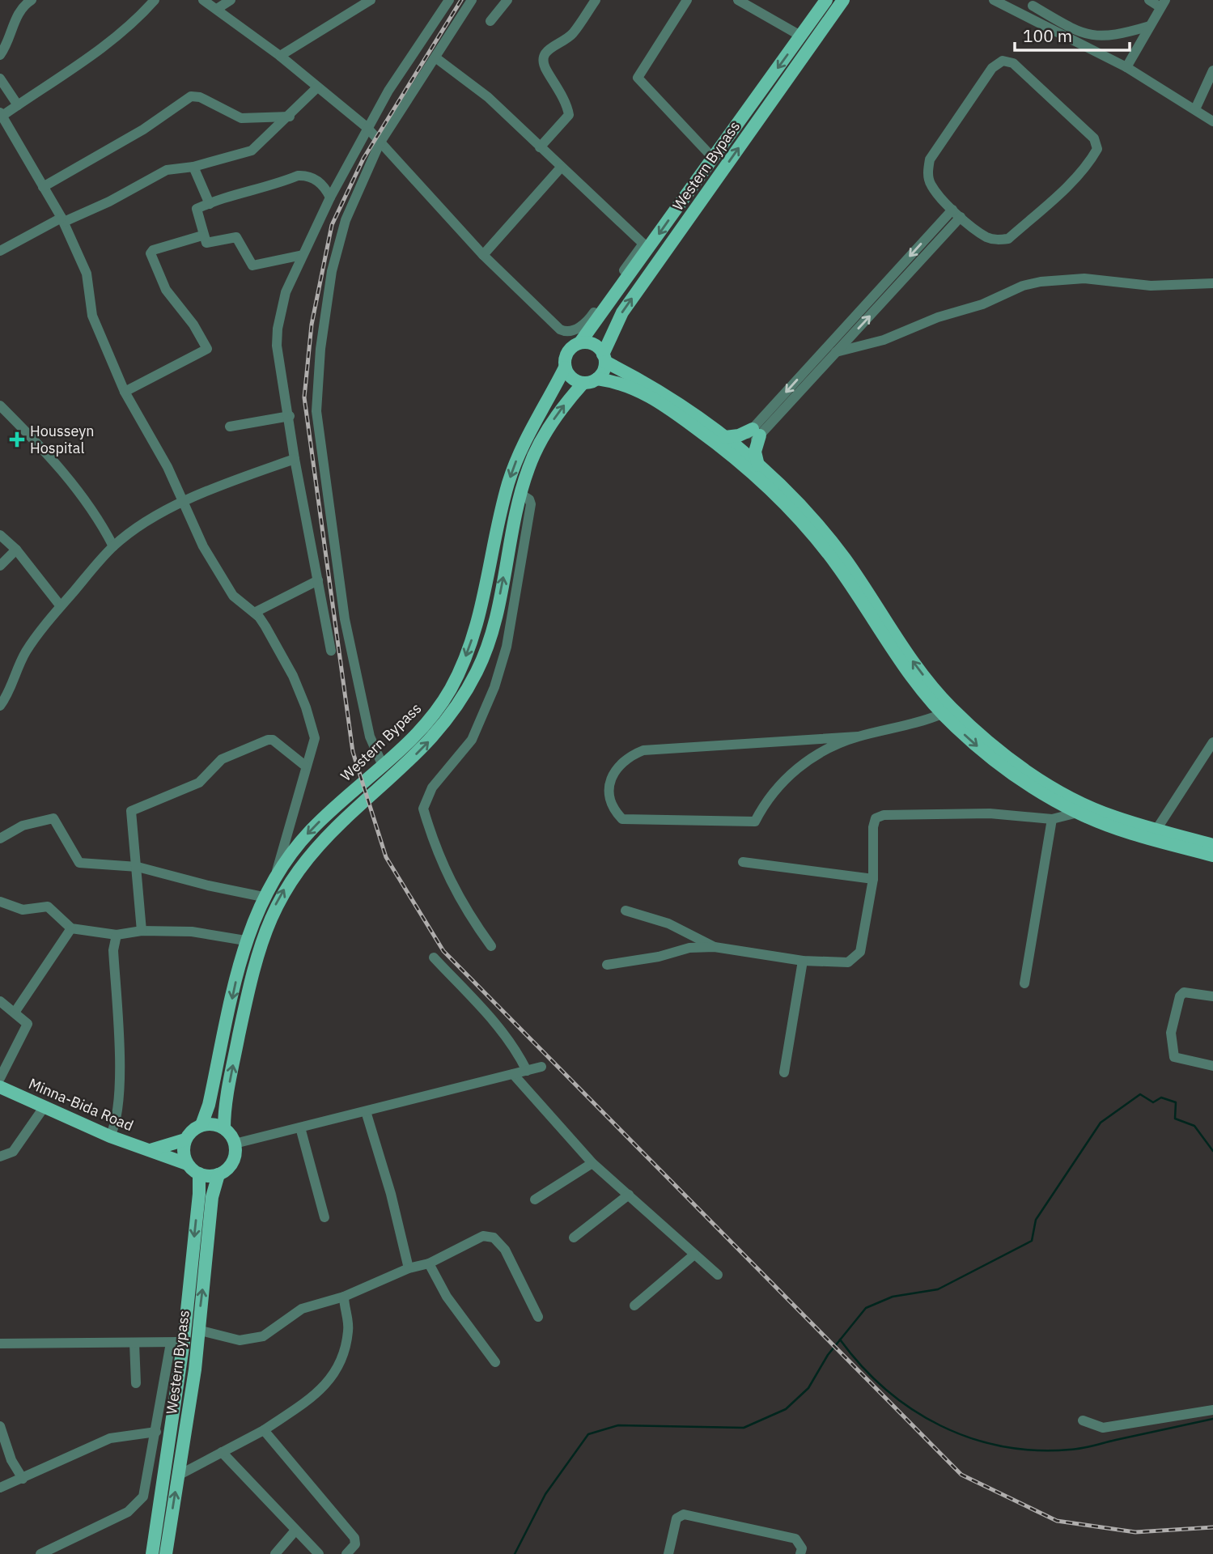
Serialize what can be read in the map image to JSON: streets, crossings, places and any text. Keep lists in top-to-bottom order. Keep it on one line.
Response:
{"streets":{"main road":["Western Bypass","Minna-Bida Road"]},"crossings":[["Western Bypass","Minna-Bida Road"]],"places":{"health":["Housseyn Hospital"]},"scale_bar":"100 m"}
